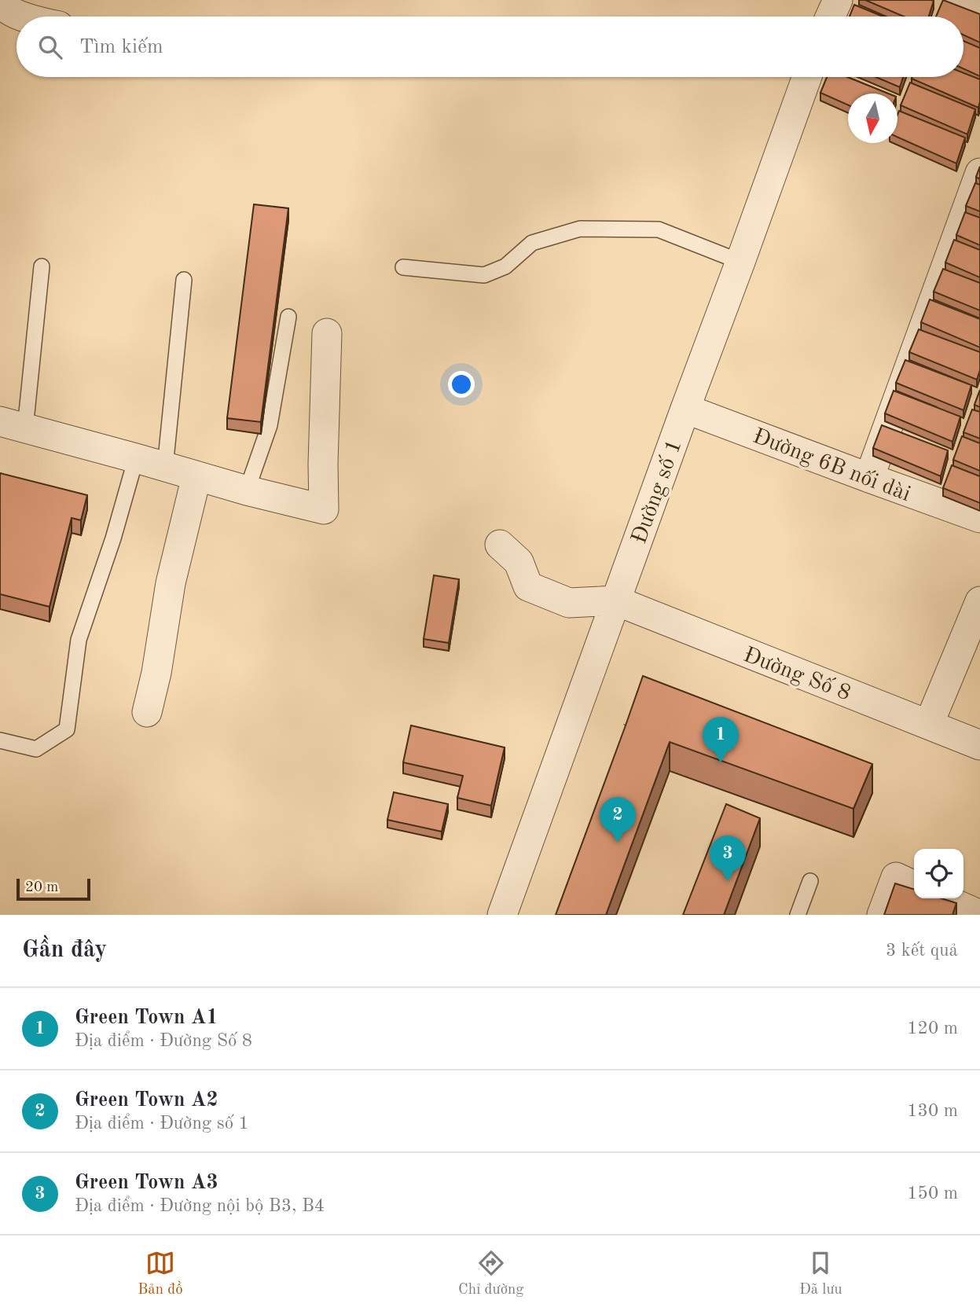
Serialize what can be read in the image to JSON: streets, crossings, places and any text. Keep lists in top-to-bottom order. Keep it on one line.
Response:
{"streets":{"street":["Đường 6B nối dài","Đường số 1","Đường Số 8"]},"crossings":[["Đường 6B nối dài","Đường số 1"],["Đường số 1","Đường Số 8"]],"scale_bar":"20 m","north":"bottom","page":{"search":"Tìm kiếm","pins":["1","2","3"],"scale":"20 m","heading":["Gần đây","3 kết quả"],"list":[{"mark":"1","name":"Green Town A1","note":"Địa điểm · Đường Số 8","value":"120 m"},{"mark":"2","name":"Green Town A2","note":"Địa điểm · Đường số 1","value":"130 m"},{"mark":"3","name":"Green Town A3","note":"Địa điểm · Đường nội bộ B3, B4","value":"150 m"}],"nav":["Bản đồ","Chỉ đường","Đã lưu"]}}
